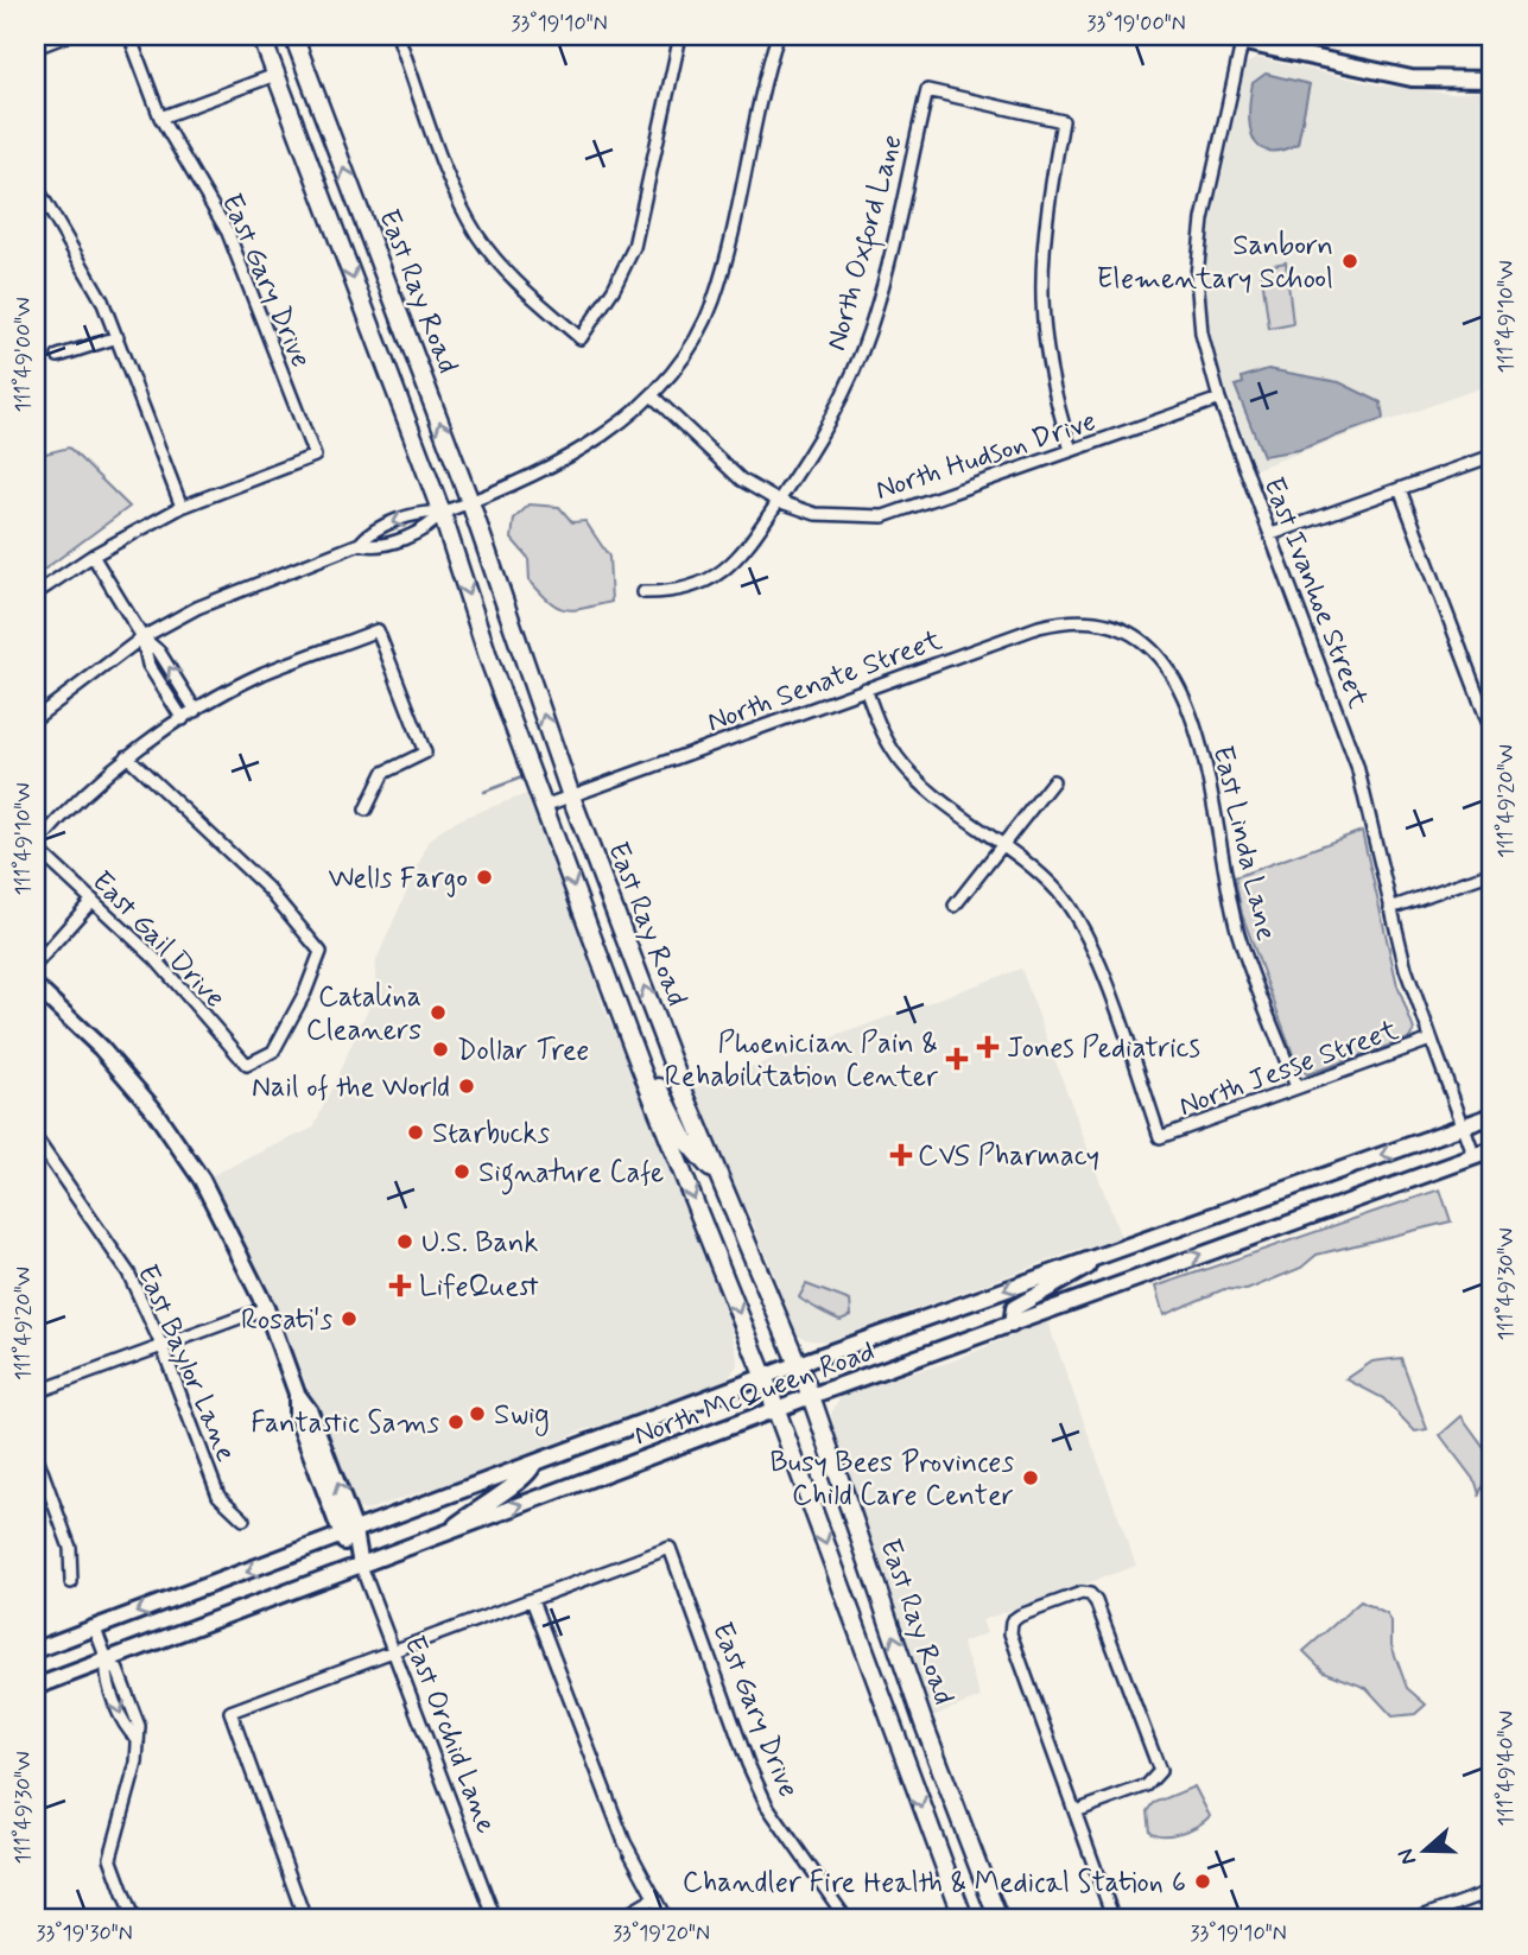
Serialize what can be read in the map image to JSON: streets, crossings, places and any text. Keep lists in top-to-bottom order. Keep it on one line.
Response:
{"streets":{"main road":["East Ray Road","North McQueen Road","East Orchid Lane"],"street":["North Oxford Lane","East Gary Drive","North Hudson Drive","East Ivanhoe Street","North Senate Street","East Linda Lane","East Gail Drive","North Jesse Street","East Baylor Lane"]},"crossings":[["North Oxford Lane","North Hudson Drive"],["East Ray Road","North Senate Street"],["East Ray Road","North McQueen Road"],["North Hudson Drive","East Ivanhoe Street"],["East Ivanhoe Street","North Jesse Street"],["East Ivanhoe Street","North McQueen Road"],["North Senate Street","East Linda Lane"],["East Linda Lane","North Jesse Street"],["North McQueen Road","East Orchid Lane"]],"places":{"other":["Sanborn Elementary School","Wells Fargo","Catalina Cleaners","Dollar Tree","Nail of the World","Starbucks","Signature Cafe","U.S. Bank","Rosati's","Swig","Fantastic Sams","Busy Bees Provinces Child Care Center","Chandler Fire Health & Medical Station 6"],"health":["Jones Pediatrics","Phoenician Pain & Rehabilitation Center","CVS Pharmacy","LifeQuest"]},"north":"left","coordinates":["33°19'10\"N","33°19'00\"N","111°49'10\"W","111°49'00\"W","111°49'20\"W","111°49'30\"W","111°49'40\"W","33°19'30\"N","33°19'20\"N"]}
